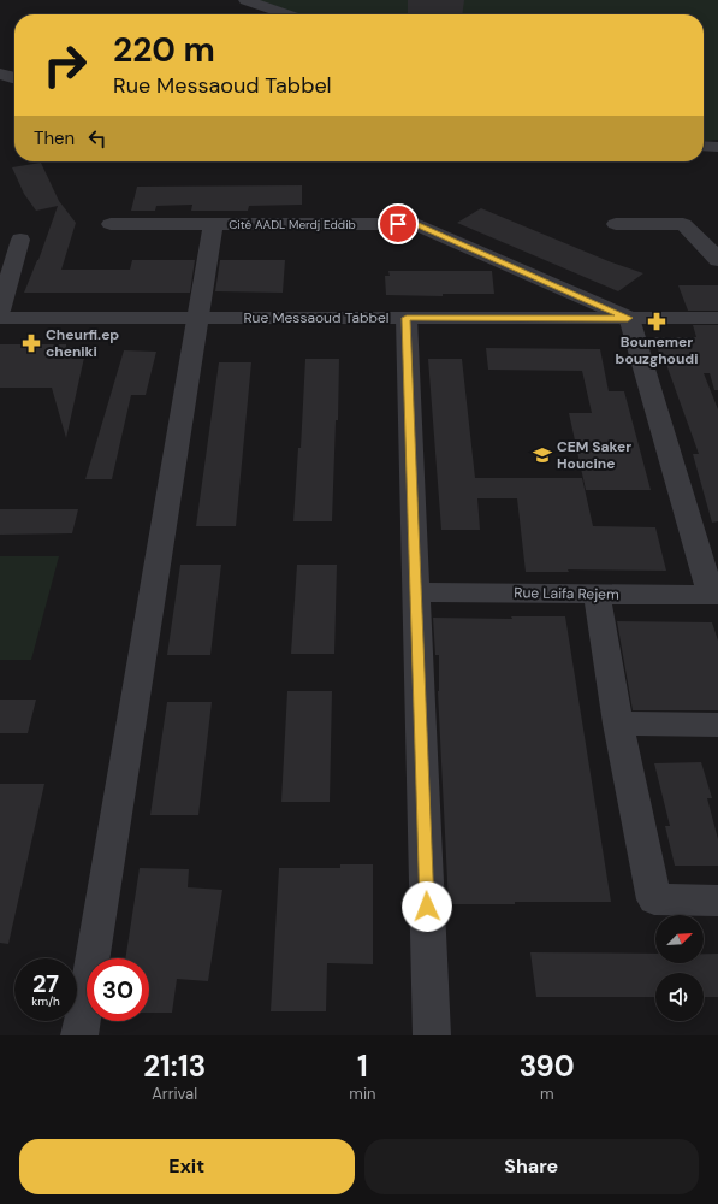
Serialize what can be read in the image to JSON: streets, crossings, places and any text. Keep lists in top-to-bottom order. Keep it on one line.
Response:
{"streets":{"street":["Cité AADL Merdj Eddib","Rue Messaoud Tabbel","Rue Laifa Rejem"]},"crossings":[["Cité AADL Merdj Eddib","Rue Messaoud Tabbel"]],"places":{"pharmacy":["Bounemer bouzghoudi","Cheurfi.ep cheniki"],"school or university":["CEM Saker Houcine"]},"north":"top right","page":{"turn":["220 m","Rue Messaoud Tabbel"],"then":"Then","speed":"27 km/h","limit":"30","eta":["21:13","Arrival","1","min","390","m"],"buttons":["Exit","Share"]}}
